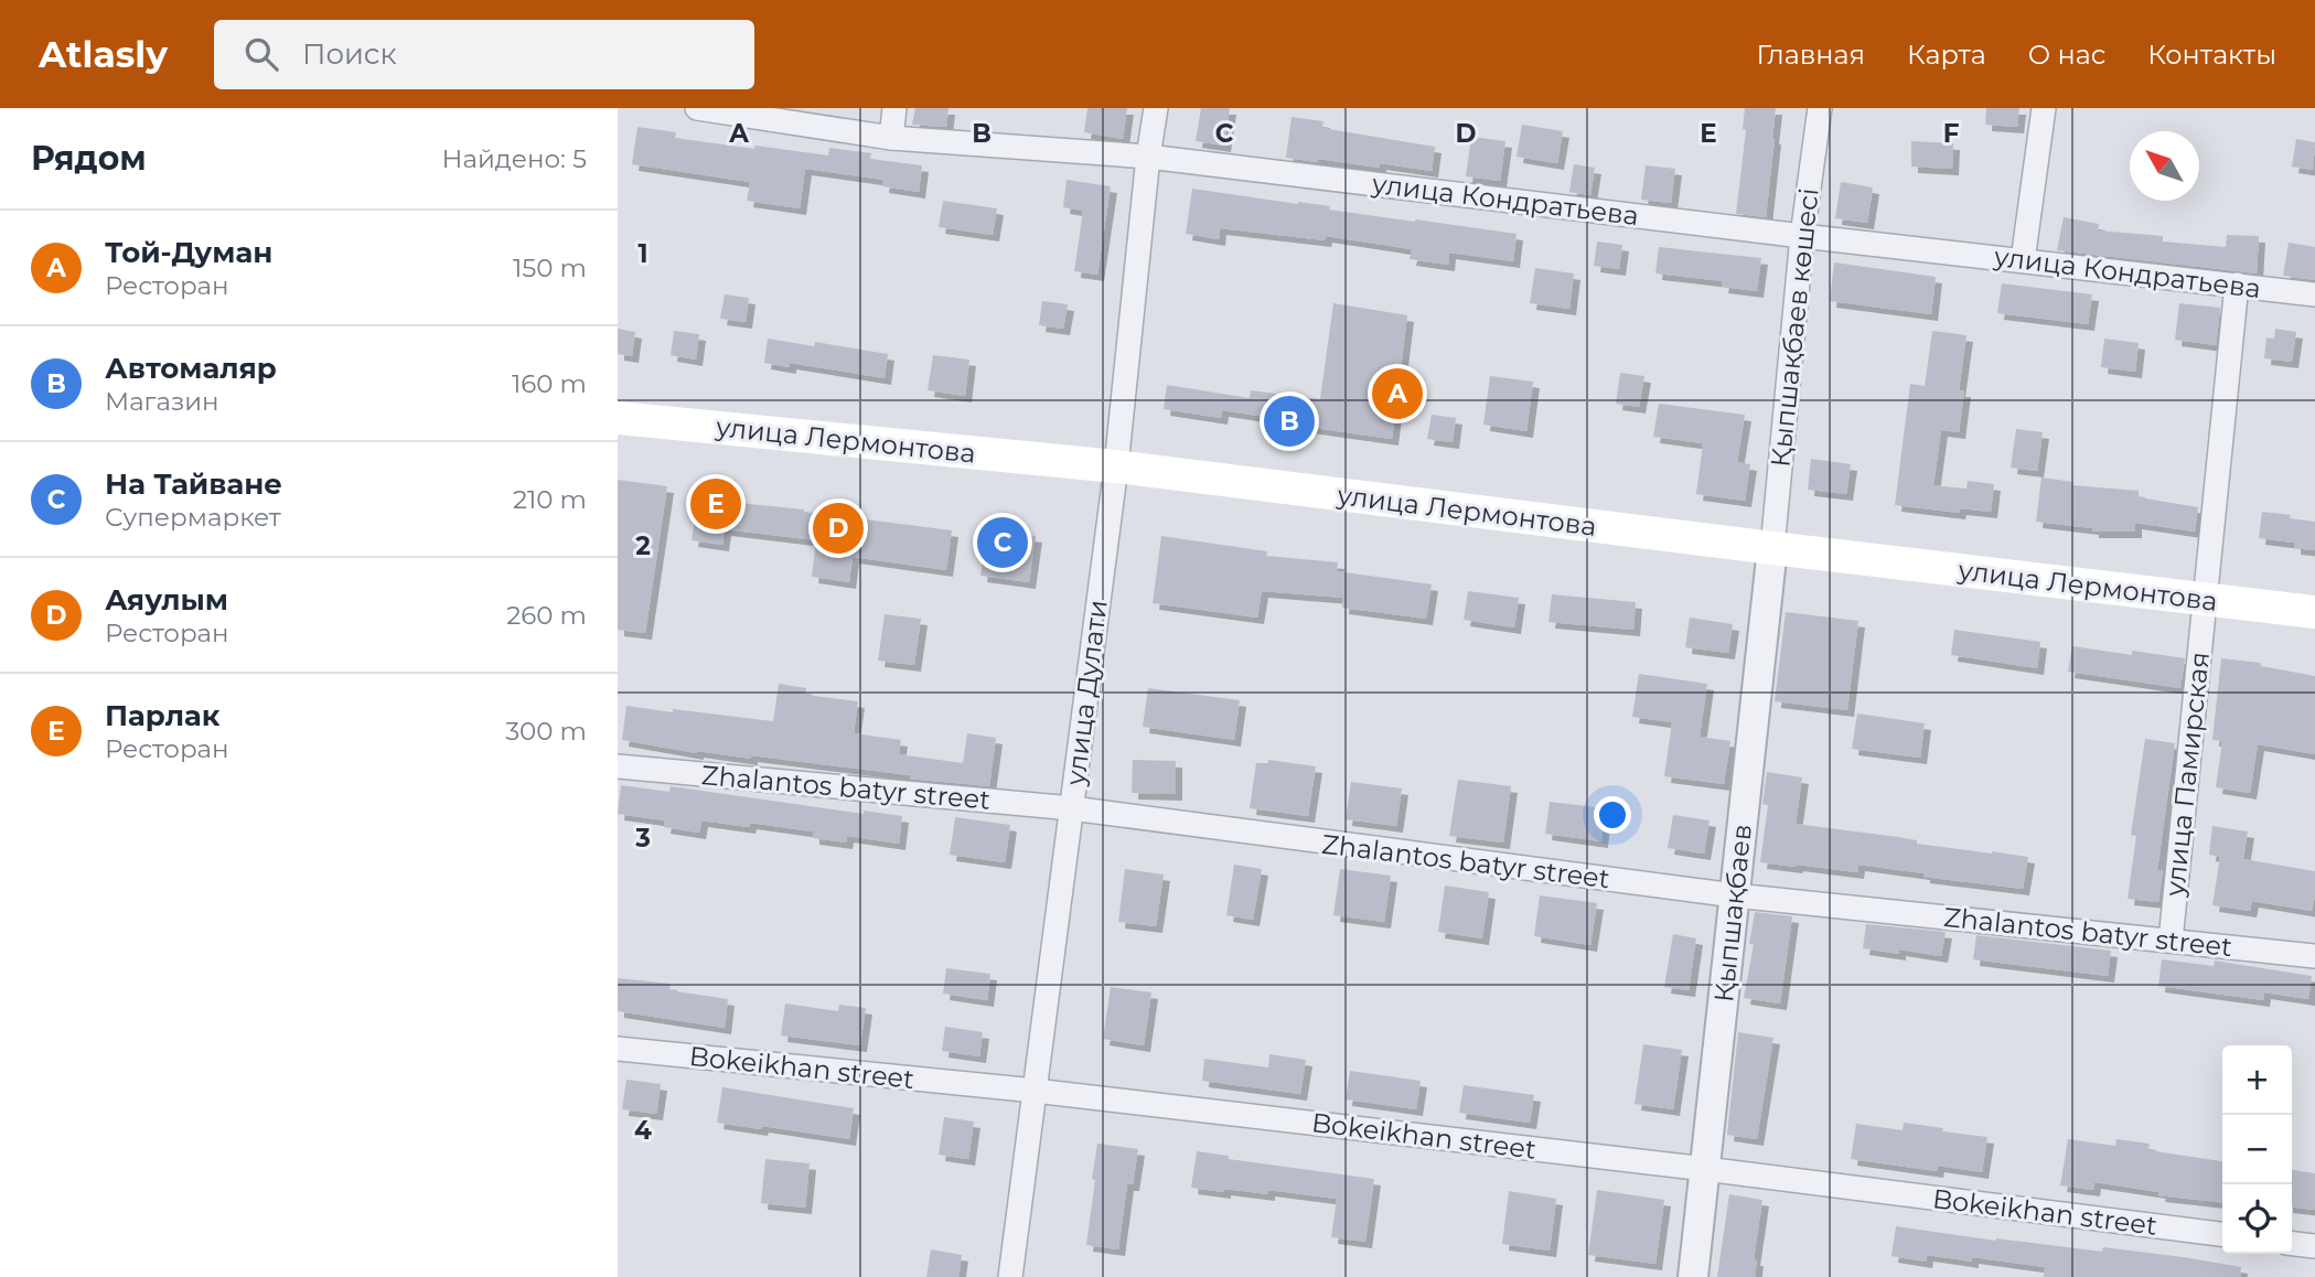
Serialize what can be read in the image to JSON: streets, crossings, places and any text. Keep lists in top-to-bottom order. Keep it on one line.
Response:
{"streets":{"main road":["улица Лермонтова"],"street":["улица Кондратьева","Қыпшақбаев көшесі","улица Дулати","улица Памирская","Zhalantos batyr street","Қыпшақбаев","Bokeikhan street"]},"crossings":[["улица Кондратьева","Қыпшақбаев көшесі"],["улица Кондратьева","улица Дулати"],["улица Кондратьева","улица Памирская"],["Қыпшақбаев көшесі","улица Лермонтова"],["Қыпшақбаев көшесі","Қыпшақбаев"],["улица Лермонтова","улица Дулати"],["улица Лермонтова","улица Памирская"],["улица Лермонтова","Қыпшақбаев"],["улица Дулати","Zhalantos batyr street"],["улица Дулати","Bokeikhan street"],["улица Памирская","Zhalantos batyr street"],["Zhalantos batyr street","Қыпшақбаев"],["Қыпшақбаев","Bokeikhan street"]],"north":"top left","page":{"header":"Atlasly","search":"Поиск","nav":["Главная","Карта","О нас","Контакты"],"heading":["Рядом","Найдено: 5"],"list":[{"mark":"A","name":"Той-Думан","note":"Ресторан","value":"150 m"},{"mark":"B","name":"Автомаляр","note":"Магазин","value":"160 m"},{"mark":"C","name":"На Тайване","note":"Супермаркет","value":"210 m"},{"mark":"D","name":"Аяулым","note":"Ресторан","value":"260 m"},{"mark":"E","name":"Парлак","note":"Ресторан","value":"300 m"}],"pins":["A","B","E","D","C"],"map_buttons":["+","−"]},"grid":{"columns":["A","B","C","D","E","F"],"rows":["1","2","3","4"]}}
